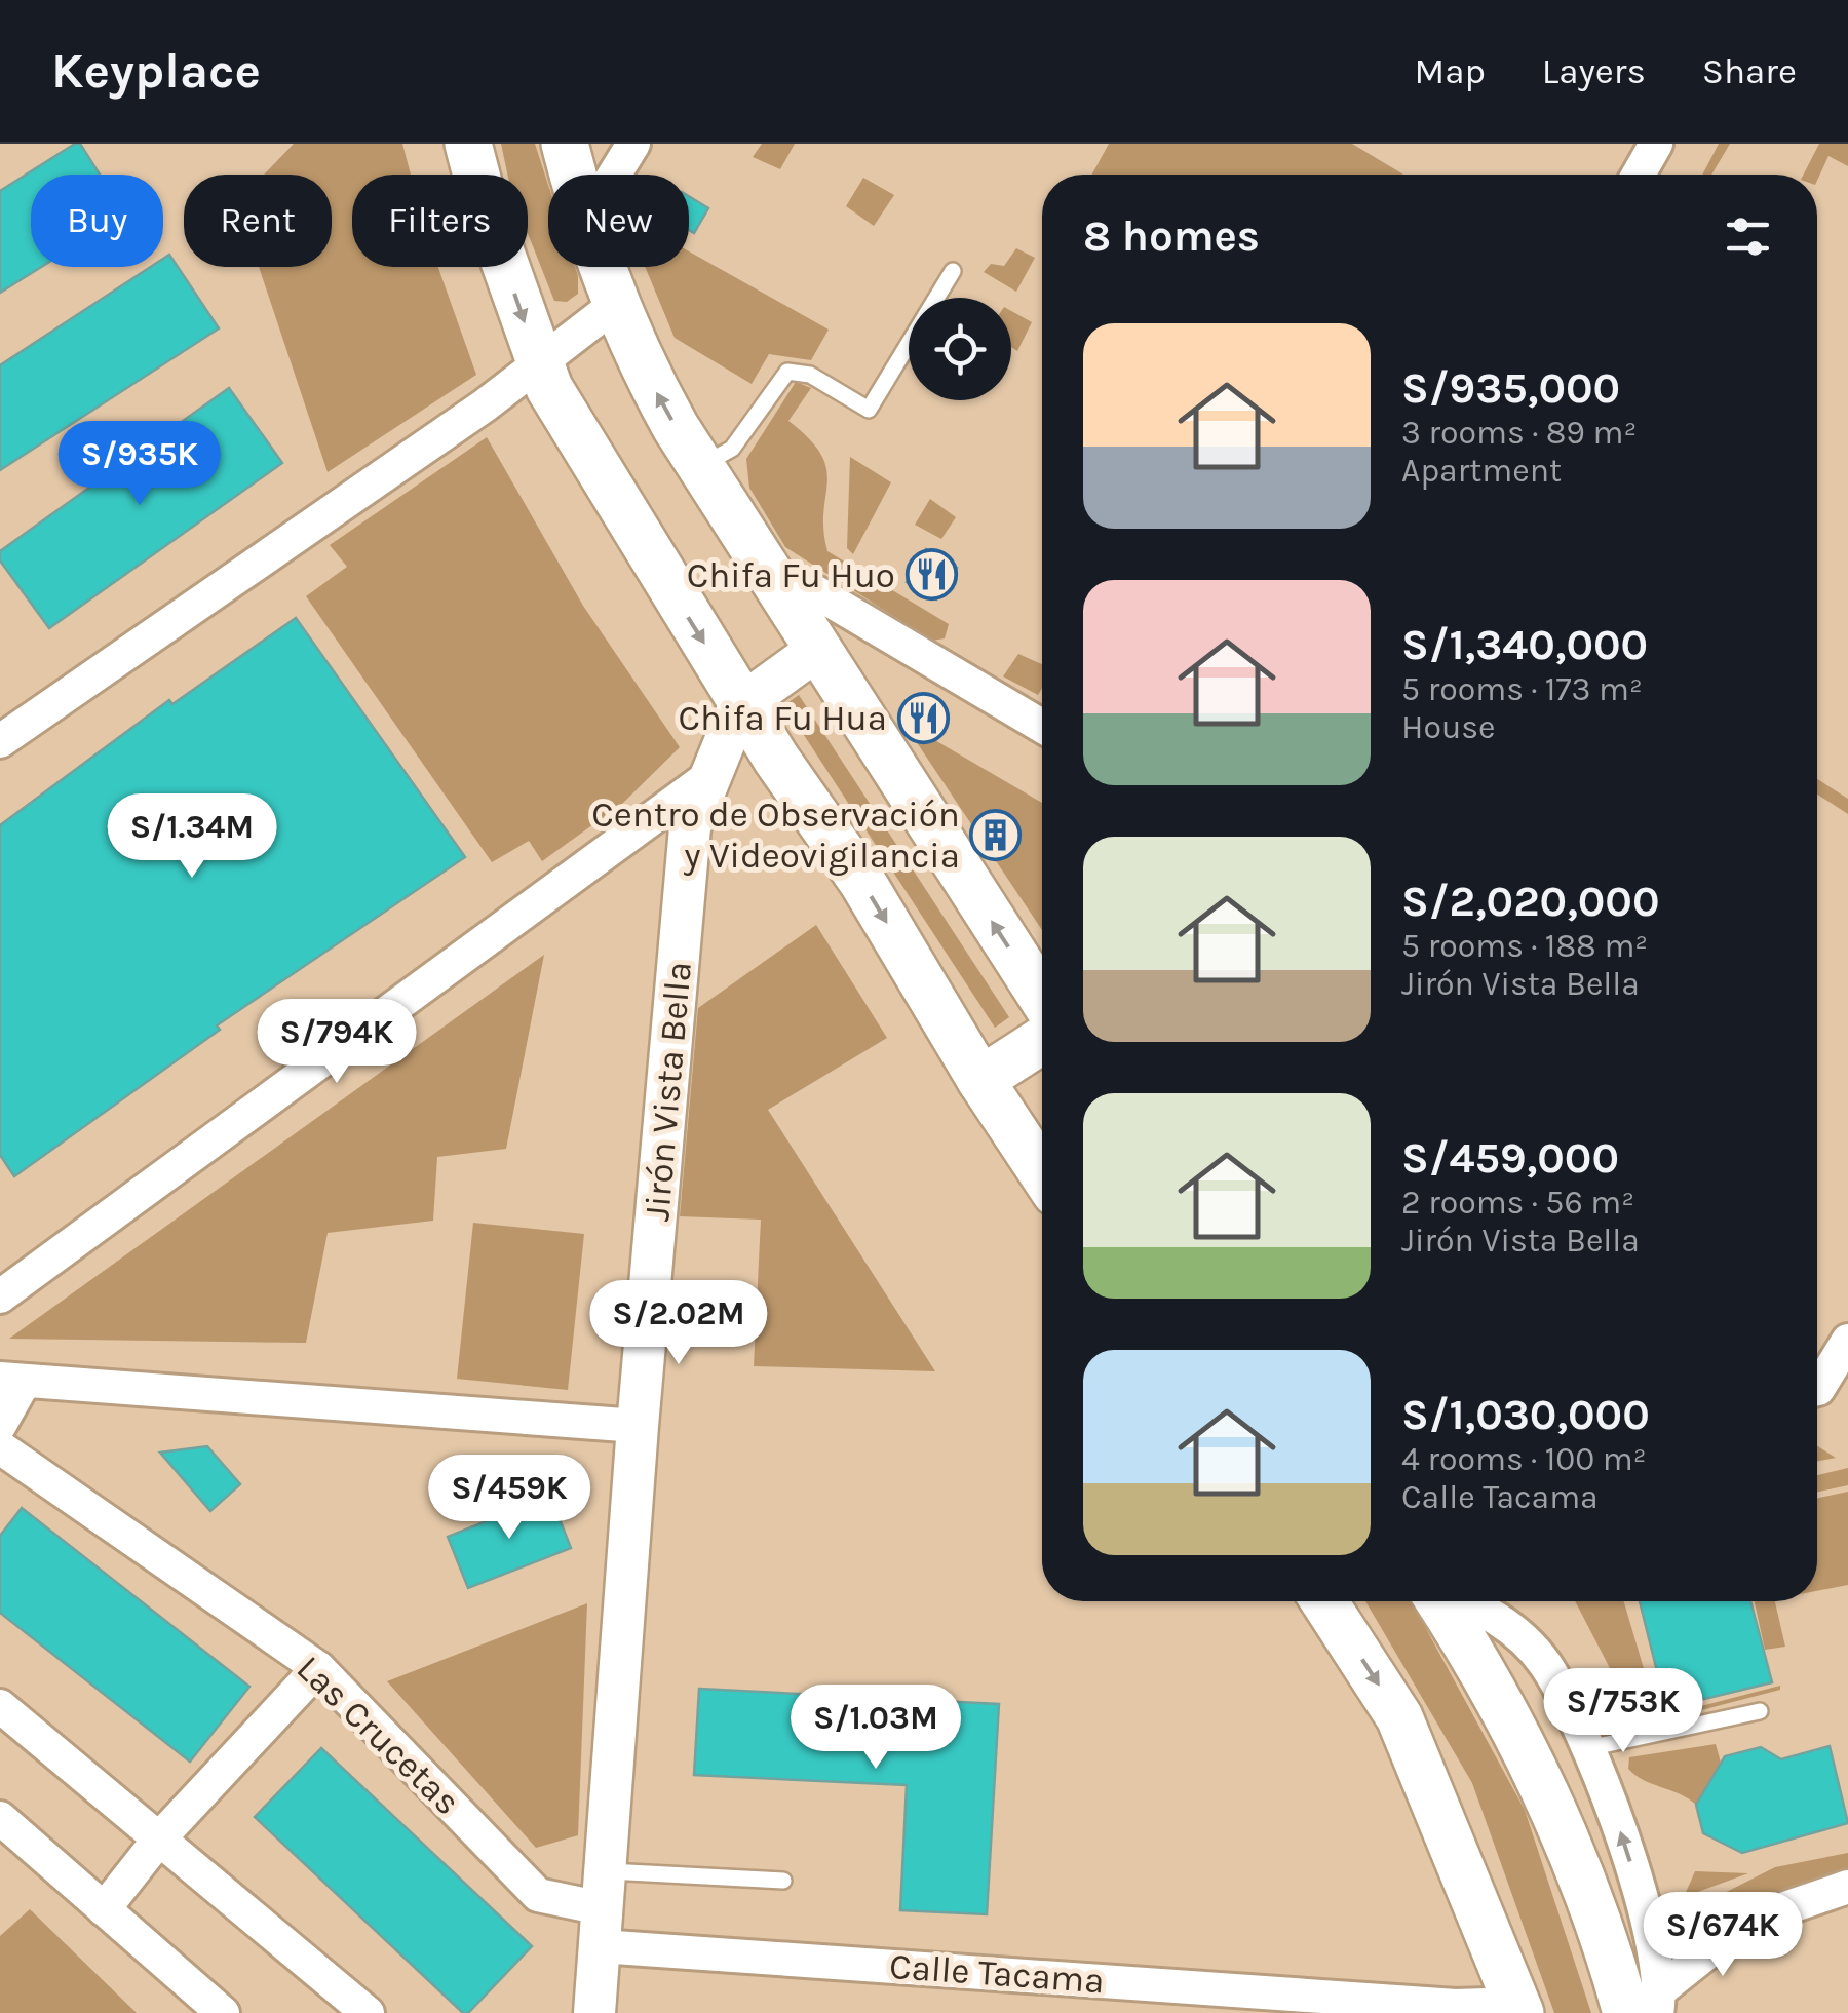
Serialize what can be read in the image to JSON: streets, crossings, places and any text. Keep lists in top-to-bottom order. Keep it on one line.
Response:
{"streets":{"street":["Jirón Vista Bella","Las Crucetas","Calle Tacama"]},"crossings":[["Jirón Vista Bella","Las Crucetas"],["Jirón Vista Bella","Calle Tacama"],["Las Crucetas","Calle Tacama"]],"places":{"restaurant":["Chifa Fu Huo","Chifa Fu Hua"],"building":["Centro de Observación y Videovigilancia"]},"page":{"header":"Keyplace","nav":["Map","Layers","Share"],"chip":["Buy","Rent","Filters","New"],"heading":"8 homes","list":[{"name":"S/935,000","note":"3 rooms · 89 m² · Apartment"},{"name":"S/1,340,000","note":"5 rooms · 173 m² · House"},{"name":"S/2,020,000","note":"5 rooms · 188 m² · Jirón Vista Bella"},{"name":"S/459,000","note":"2 rooms · 56 m² · Jirón Vista Bella"},{"name":"S/1,030,000","note":"4 rooms · 100 m² · Calle Tacama"}],"price":["S/935K","S/1.34M","S/794K","S/2.02M","S/459K","S/753K","S/1.03M","S/674K"]}}
